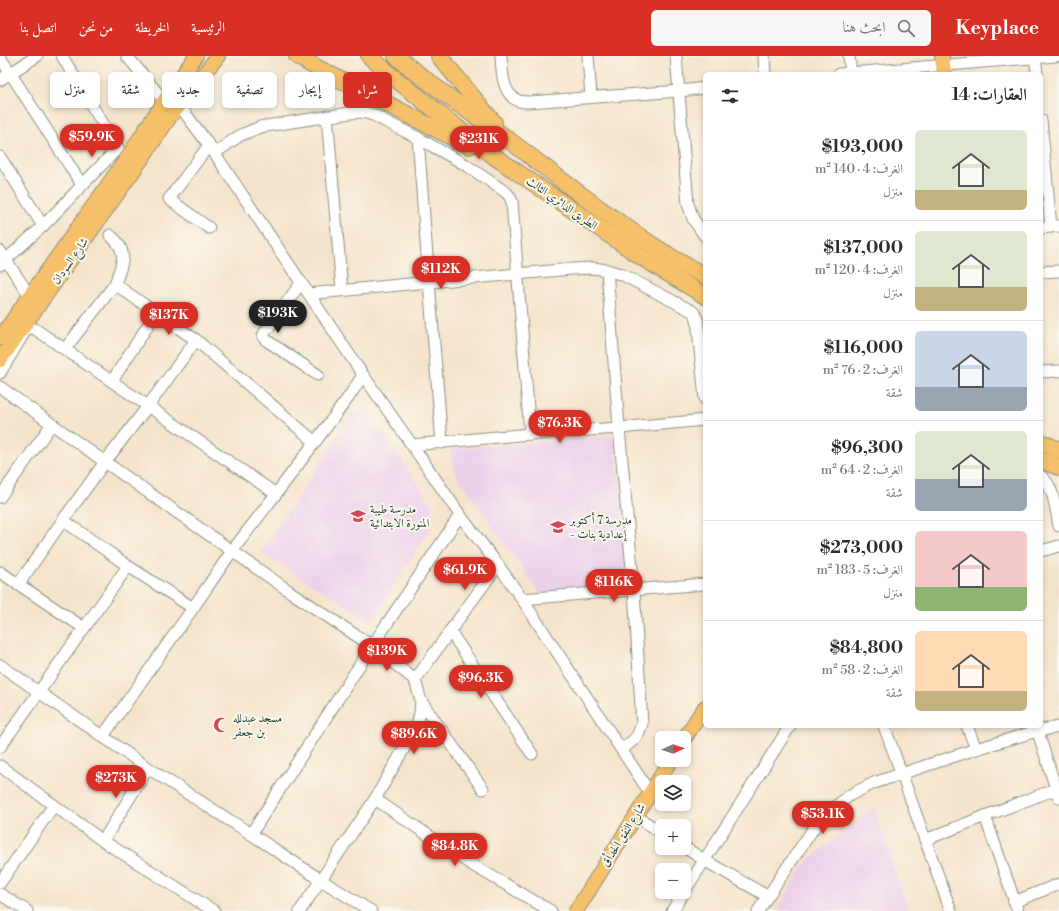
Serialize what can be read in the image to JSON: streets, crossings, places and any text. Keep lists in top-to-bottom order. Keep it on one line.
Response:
{"streets":{"highway":["الطريق الدائري الثالث"],"main road":["شارع السودان","شارع النفق الحدأق"]},"places":{"school or university":["مدرسة طيبة المنورة الابتدائية","مدرسة 7 أكتوبر - إعدادية بنات"],"mosque":["مسجد عبدلله بن جعفر"]},"north":"right","page":{"header":"Keyplace","search":"ابحث هنا","nav":["الرئيسية","الخريطة","من نحن","اتصل بنا"],"chip":["شراء","إيجار","تصفية","جديد","شقة","منزل"],"heading":"العقارات: 14","list":[{"name":"$193,000","note":"الغرف: 4 · 140 m² · منزل"},{"name":"$137,000","note":"الغرف: 4 · 120 m² · منزل"},{"name":"$116,000","note":"الغرف: 2 · 76 m² · شقة"},{"name":"$96,300","note":"الغرف: 2 · 64 m² · شقة"},{"name":"$273,000","note":"الغرف: 5 · 183 m² · منزل"},{"name":"$84,800","note":"الغرف: 2 · 58 m² · شقة"}],"price":["$59.9K","$231K","$112K","$193K","$137K","$76.3K","$61.9K","$116K","$139K","$96.3K","$89.6K","$273K","$53.1K","$84.8K"],"map_buttons":["+","−"]}}
